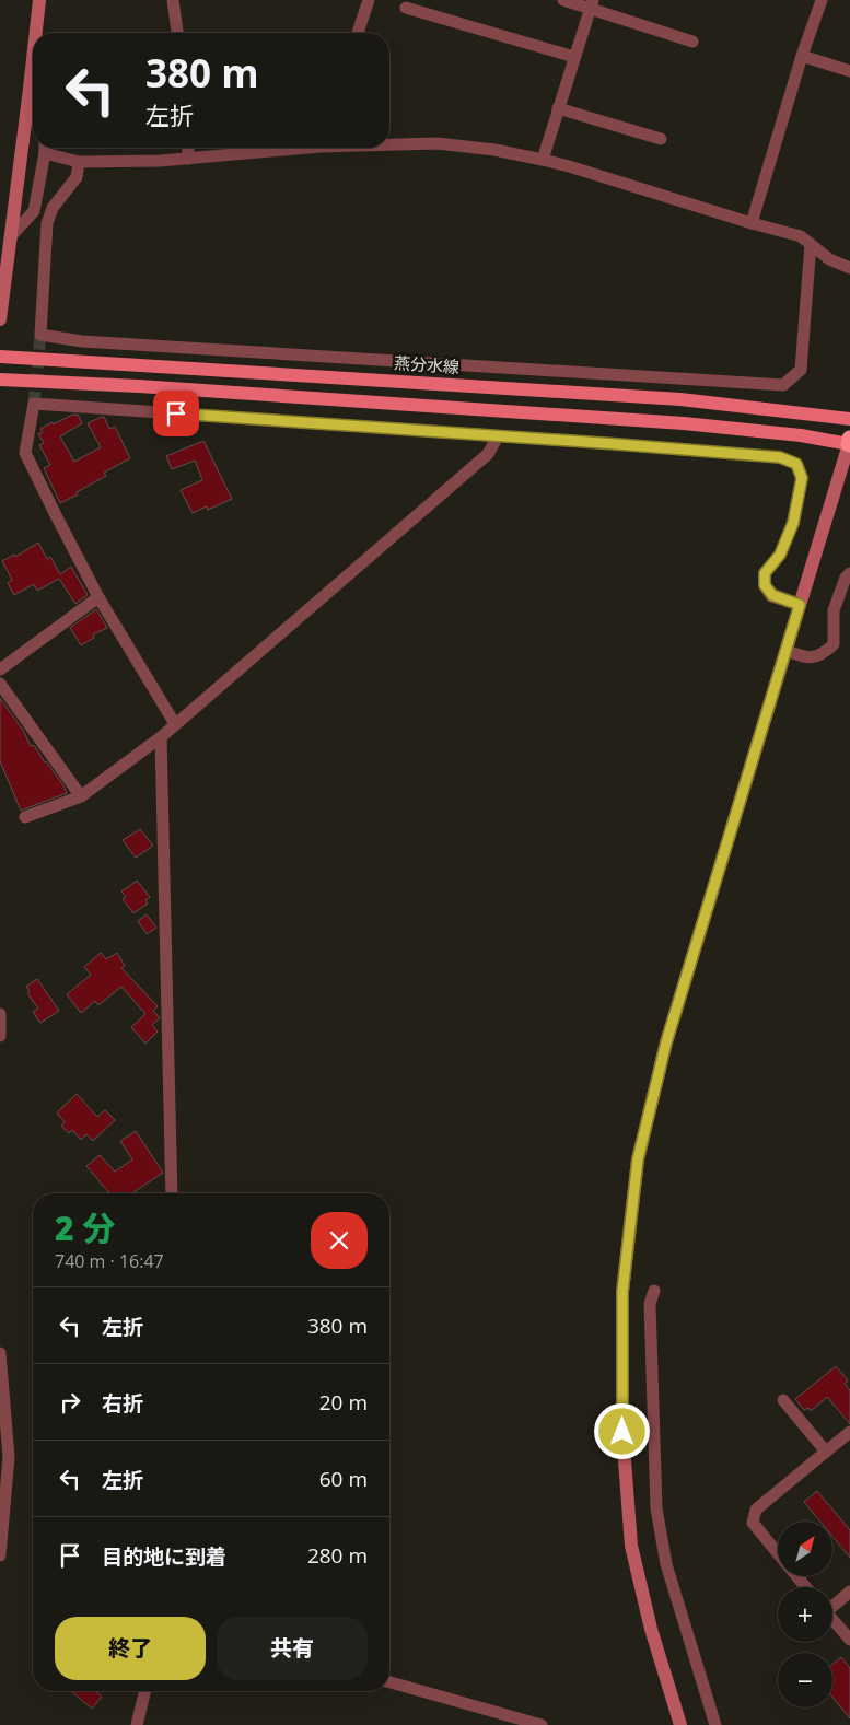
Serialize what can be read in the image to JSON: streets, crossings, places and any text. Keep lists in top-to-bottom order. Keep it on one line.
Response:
{"streets":{"main road":["燕分水線"]},"north":"top right","page":{"turn":["380 m","左折"],"heading":["2 分","740 m · 16:47"],"list":[{"name":"左折","value":"380 m"},{"name":"右折","value":"20 m"},{"name":"左折","value":"60 m"},{"name":"目的地に到着","value":"280 m"}],"map_buttons":["+","−"],"buttons":["終了","共有"]}}
